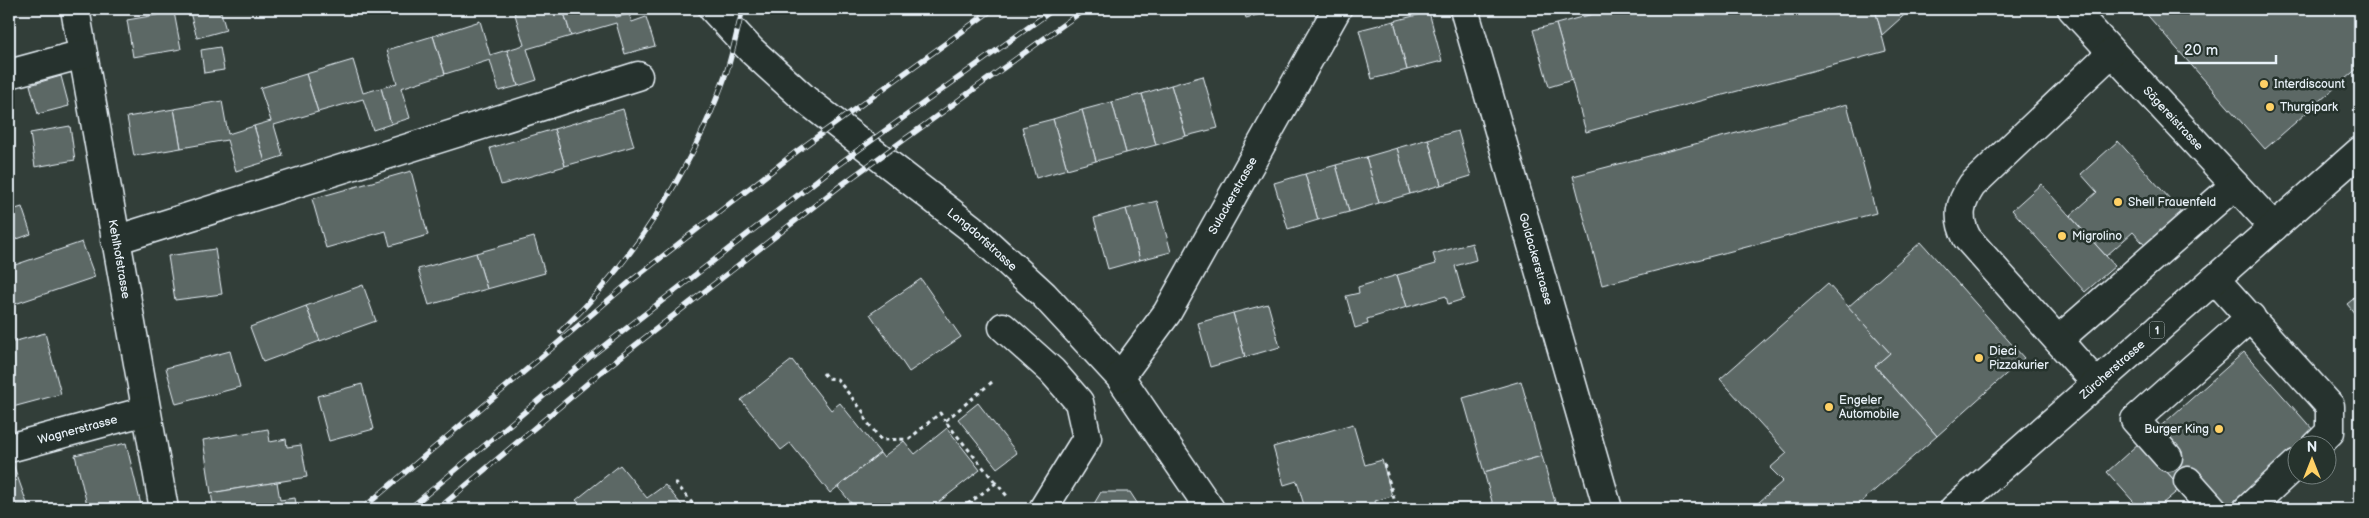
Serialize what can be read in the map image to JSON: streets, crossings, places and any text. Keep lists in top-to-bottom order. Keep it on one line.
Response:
{"streets":{"street":["Sägereistrasse","Sulackerstrasse","Langdorfstrasse","Kehlhofstrasse","Goldackerstrasse","1","Zürcherstrasse","Wagnerstrasse"]},"crossings":[["Sägereistrasse","Zürcherstrasse"],["Sulackerstrasse","Langdorfstrasse"],["Kehlhofstrasse","Wagnerstrasse"]],"places":["Interdiscount","Thurgipark","Shell Frauenfeld","Migrolino","Dieci Pizzakurier","Engeler Automobile","Burger King"],"scale_bar":"20 m","north":"top"}
